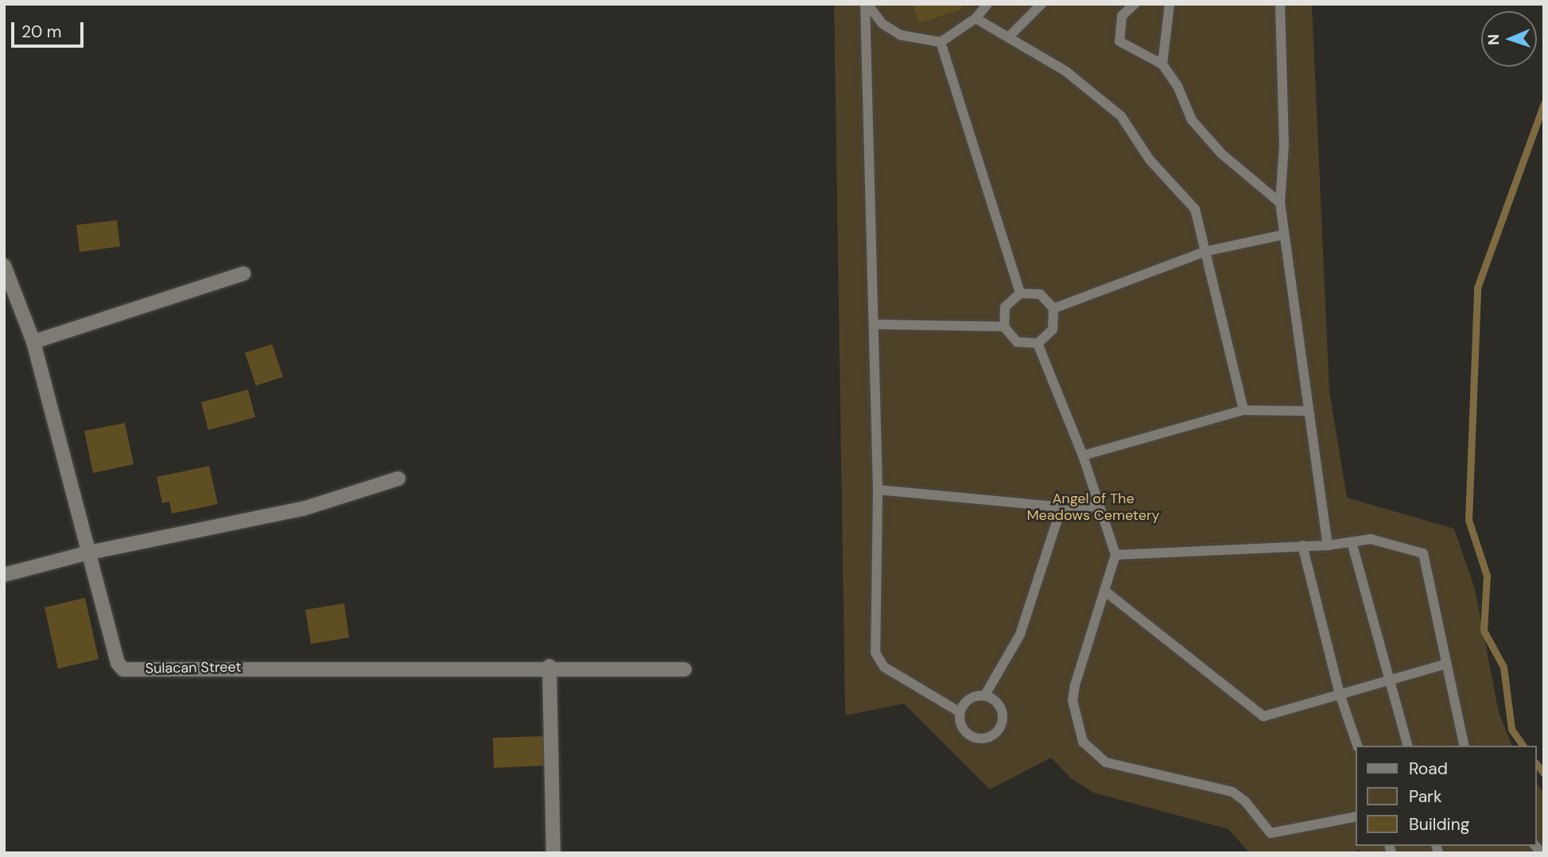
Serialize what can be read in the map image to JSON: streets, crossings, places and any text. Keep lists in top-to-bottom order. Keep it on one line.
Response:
{"streets":{"street":["Sulacan Street"]},"parks":["Angel of The Meadows Cemetery"],"legend":["Road","Park","Building"],"scale_bar":"20 m","north":"left"}
